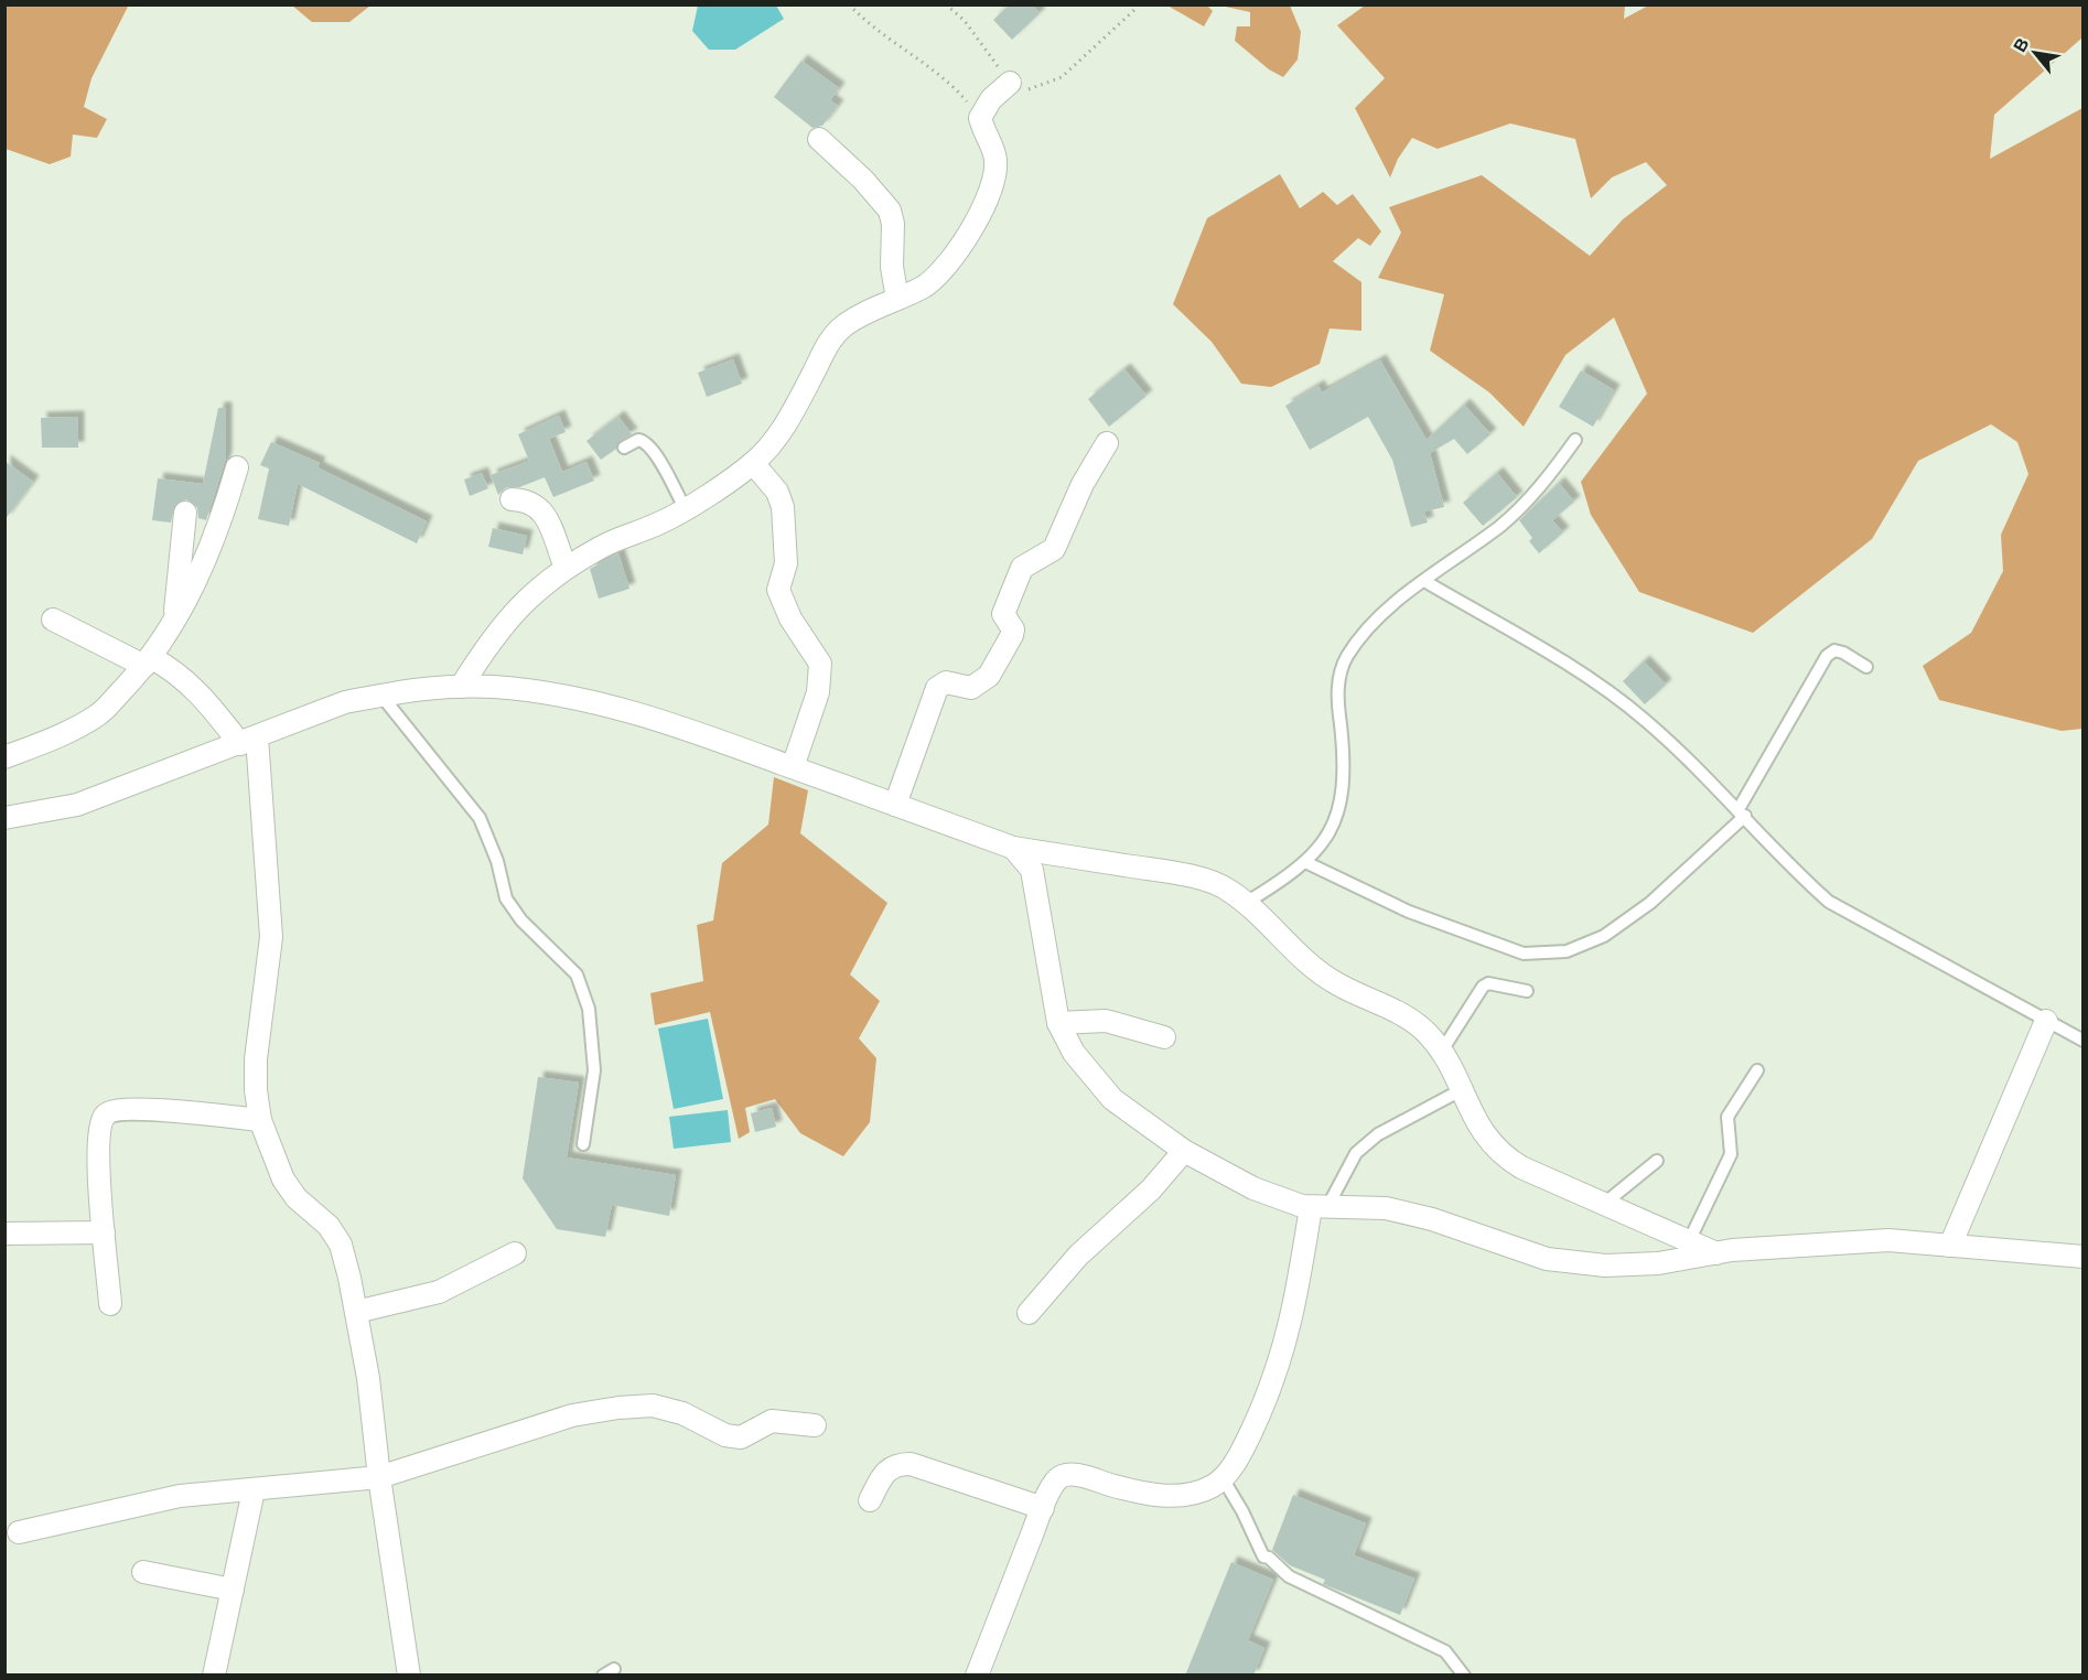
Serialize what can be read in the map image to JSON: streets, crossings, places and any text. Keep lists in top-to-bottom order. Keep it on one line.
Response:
{"north":"top left"}
